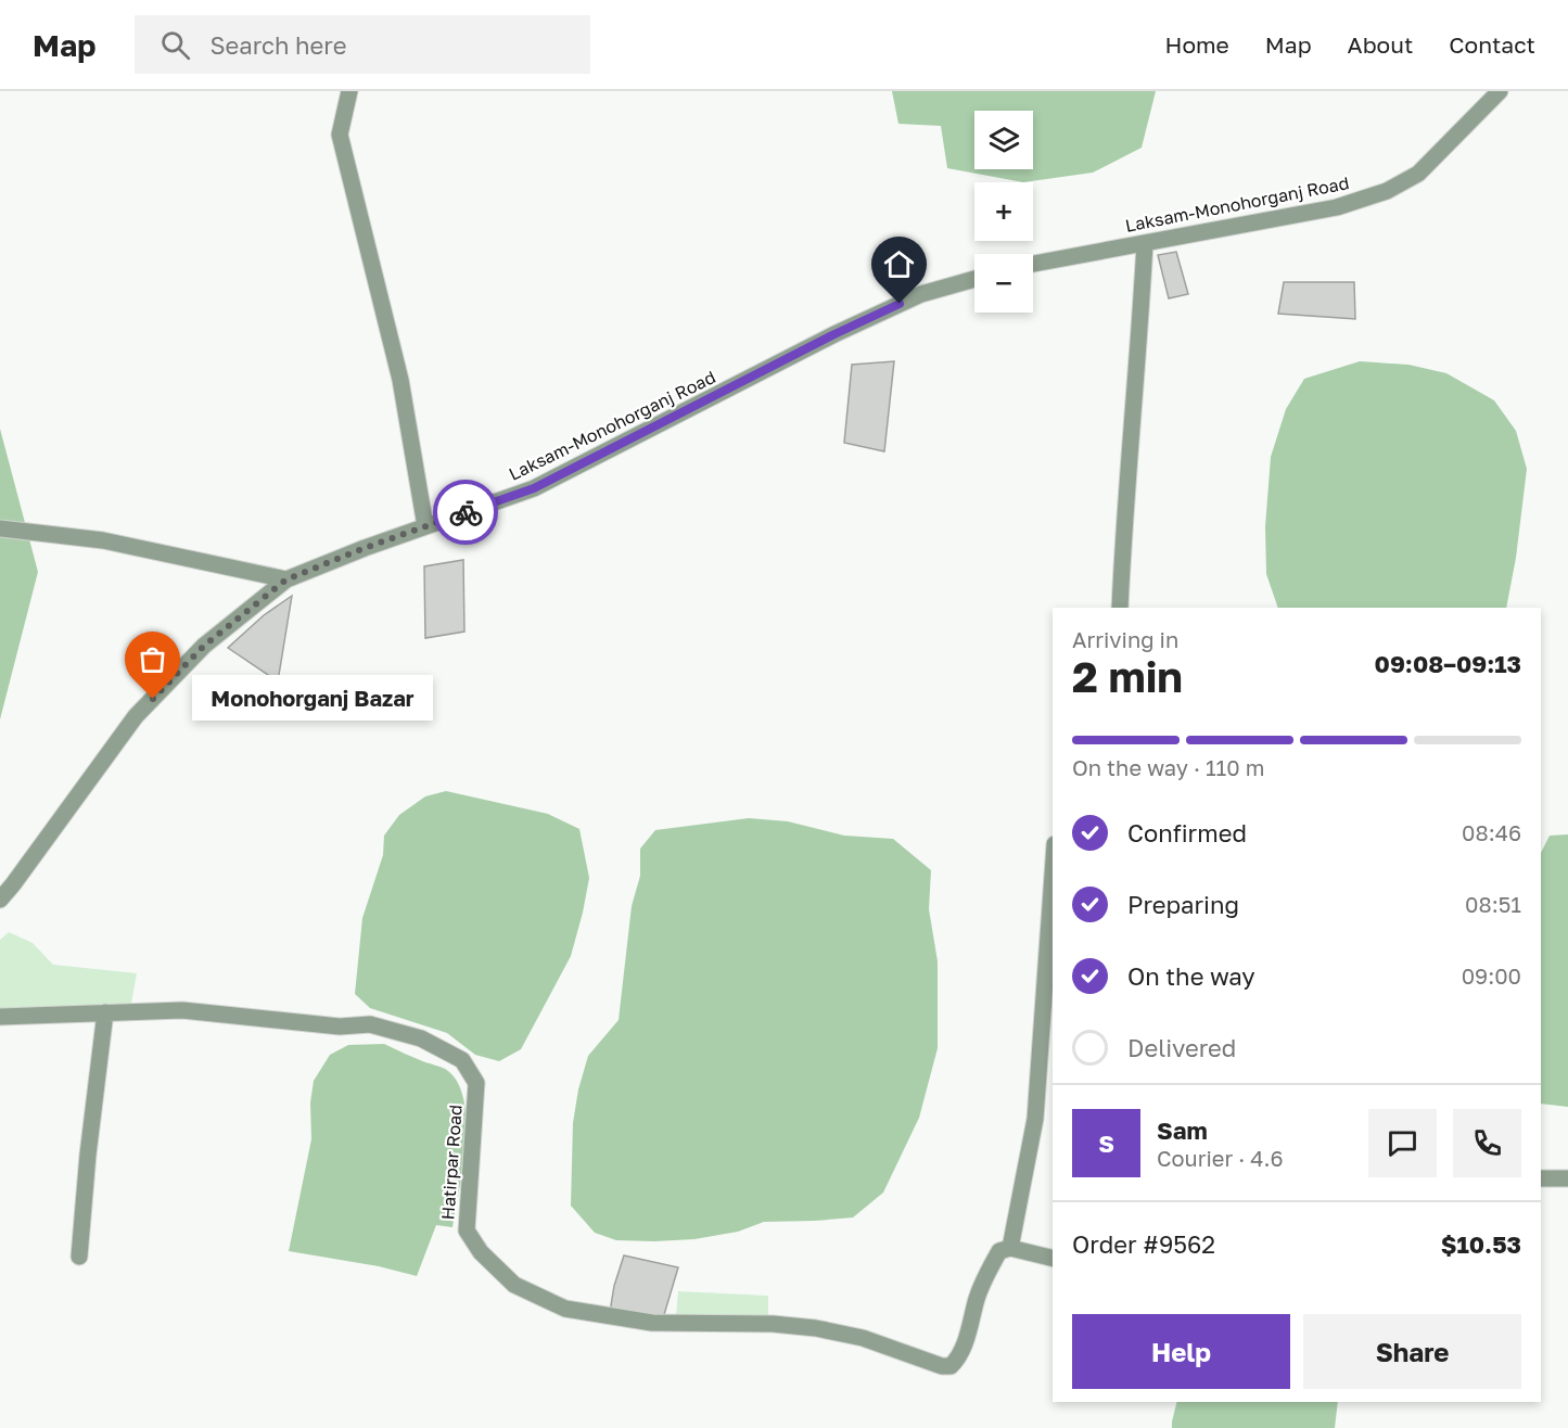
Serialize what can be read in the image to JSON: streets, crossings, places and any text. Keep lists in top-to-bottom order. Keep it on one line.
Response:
{"streets":{"street":["Laksam-Monohorganj Road","Hatirpar Road"]},"places":["Monohorganj Bazar"],"page":{"header":"Map","search":"Search here","nav":["Home","Map","About","Contact"],"map_buttons":["+","−"],"heading":["2 min","Arriving in","09:08–09:13"],"panel":["Sam","Courier · 4.6","Order #9562","$10.53"],"bubble":"Monohorganj Bazar","bar":"On the way · 110 m","list":[["Confirmed","08:46"],["Preparing","08:51"],["On the way","09:00"],"Delivered"],"round":"S","buttons":["Help","Share"]}}
